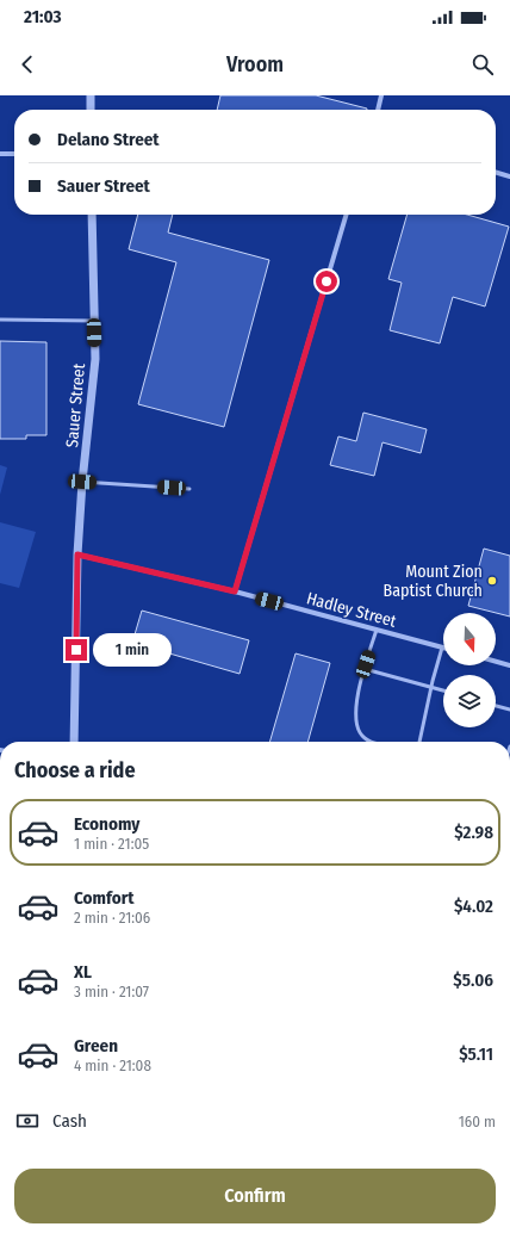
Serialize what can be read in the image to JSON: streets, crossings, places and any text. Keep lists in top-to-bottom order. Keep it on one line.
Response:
{"streets":{"street":["Sauer Street","Hadley Street"]},"crossings":[["Sauer Street","Hadley Street"]],"places":["Mount Zion Baptist Church"],"north":"bottom","page":{"status":"21:03","header":"Vroom","banner":["Delano Street","Sauer Street"],"bubble":"1 min","heading":"Choose a ride","list":[{"name":"Economy","note":"1 min · 21:05","value":"$2.98"},{"name":"Comfort","note":"2 min · 21:06","value":"$4.02"},{"name":"XL","note":"3 min · 21:07","value":"$5.06"},{"name":"Green","note":"4 min · 21:08","value":"$5.11"}],"pay":["Cash","160 m"],"buttons":"Confirm"}}
